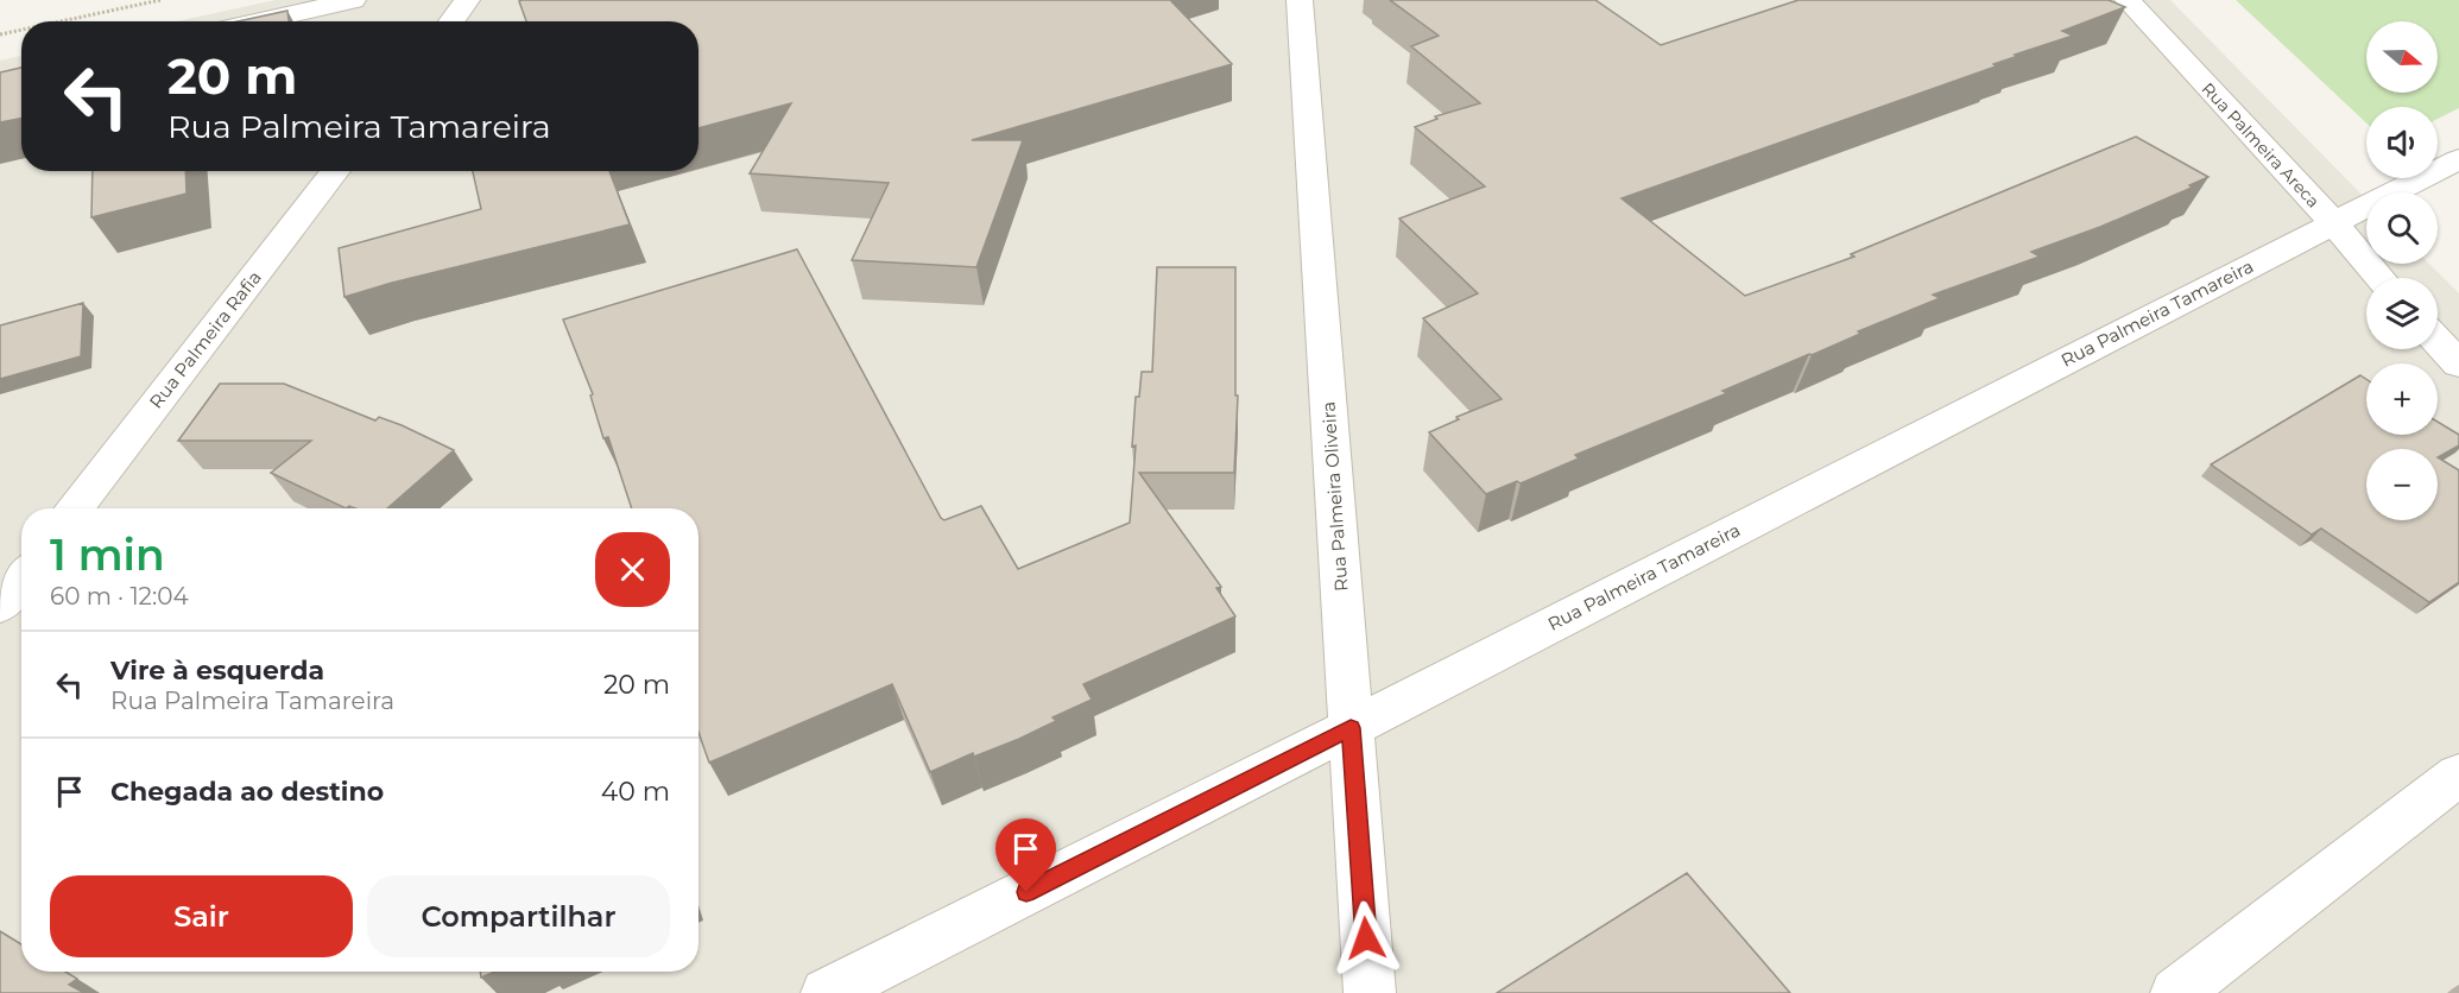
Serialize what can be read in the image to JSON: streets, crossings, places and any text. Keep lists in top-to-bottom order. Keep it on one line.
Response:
{"streets":{"street":["Rua Palmeira Areca","Rua Palmeira Tamareira","Rua Palmeira Rafia","Rua Palmeira Oliveira"]},"crossings":[["Rua Palmeira Areca","Rua Palmeira Tamareira"],["Rua Palmeira Tamareira","Rua Palmeira Oliveira"]],"north":"right","page":{"map_buttons":["+","−"],"turn":["20 m","Rua Palmeira Tamareira"],"heading":["1 min","60 m · 12:04"],"list":[{"name":"Vire à esquerda","note":"Rua Palmeira Tamareira","value":"20 m"},{"name":"Chegada ao destino","value":"40 m"}],"buttons":["Sair","Compartilhar"]}}
